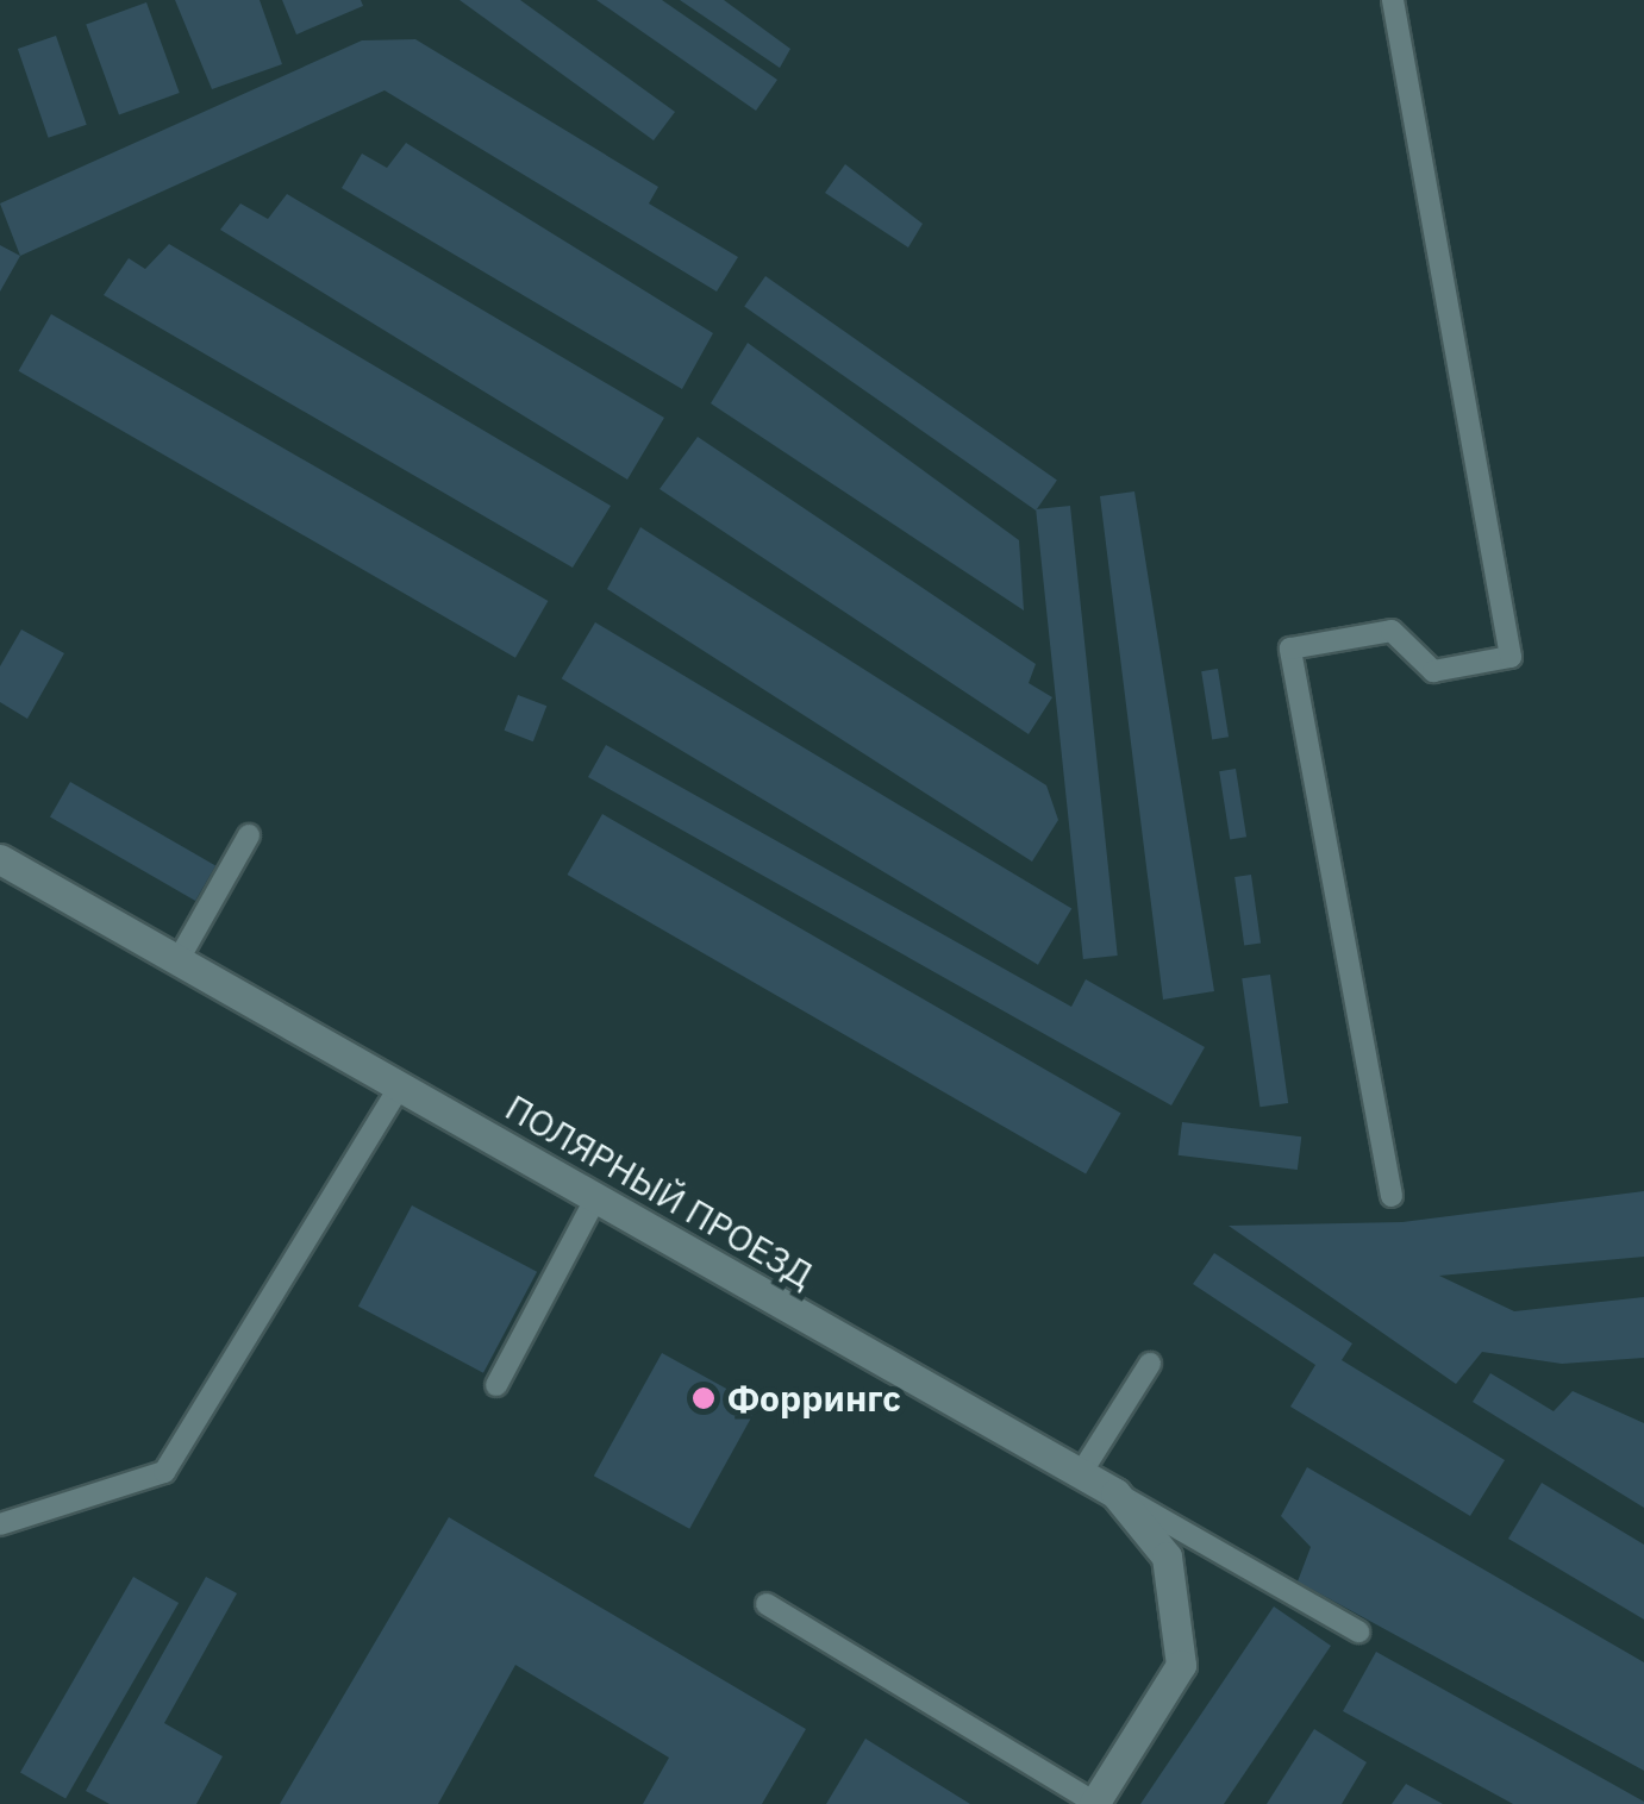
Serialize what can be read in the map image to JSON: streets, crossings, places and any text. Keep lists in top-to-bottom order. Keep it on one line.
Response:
{"streets":{"street":["ПОЛЯРНЫЙ ПРОЕЗД"]},"places":["Форрингс"]}
